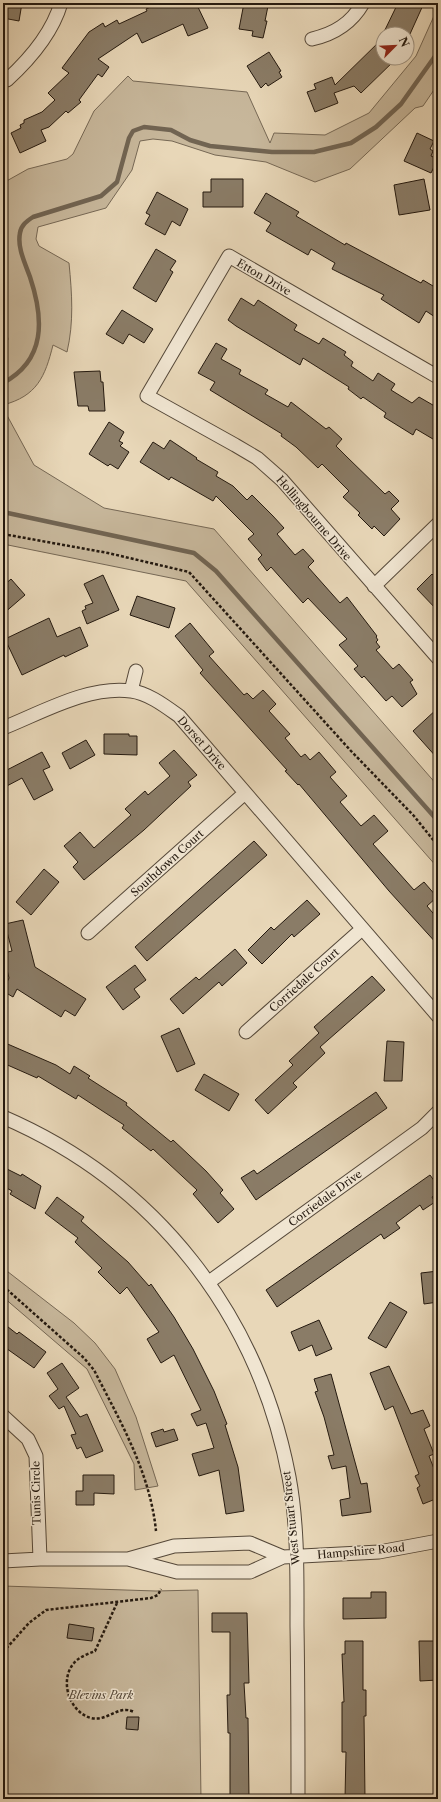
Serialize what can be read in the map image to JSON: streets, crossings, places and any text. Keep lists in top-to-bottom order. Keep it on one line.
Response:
{"streets":{"street":["Etton Drive","Hollingbourne Drive","Dorset Drive","Southdown Court","Corriedale Court","Corriedale Drive","Tunis Circle","West Stuart Street","Hampshire Road"]},"crossings":[["Etton Drive","Hollingbourne Drive"],["Dorset Drive","Southdown Court"],["Dorset Drive","Corriedale Court"],["Corriedale Drive","West Stuart Street"],["Tunis Circle","Hampshire Road"],["West Stuart Street","Hampshire Road"]],"parks":["Blevins Park"],"north":"top right"}
